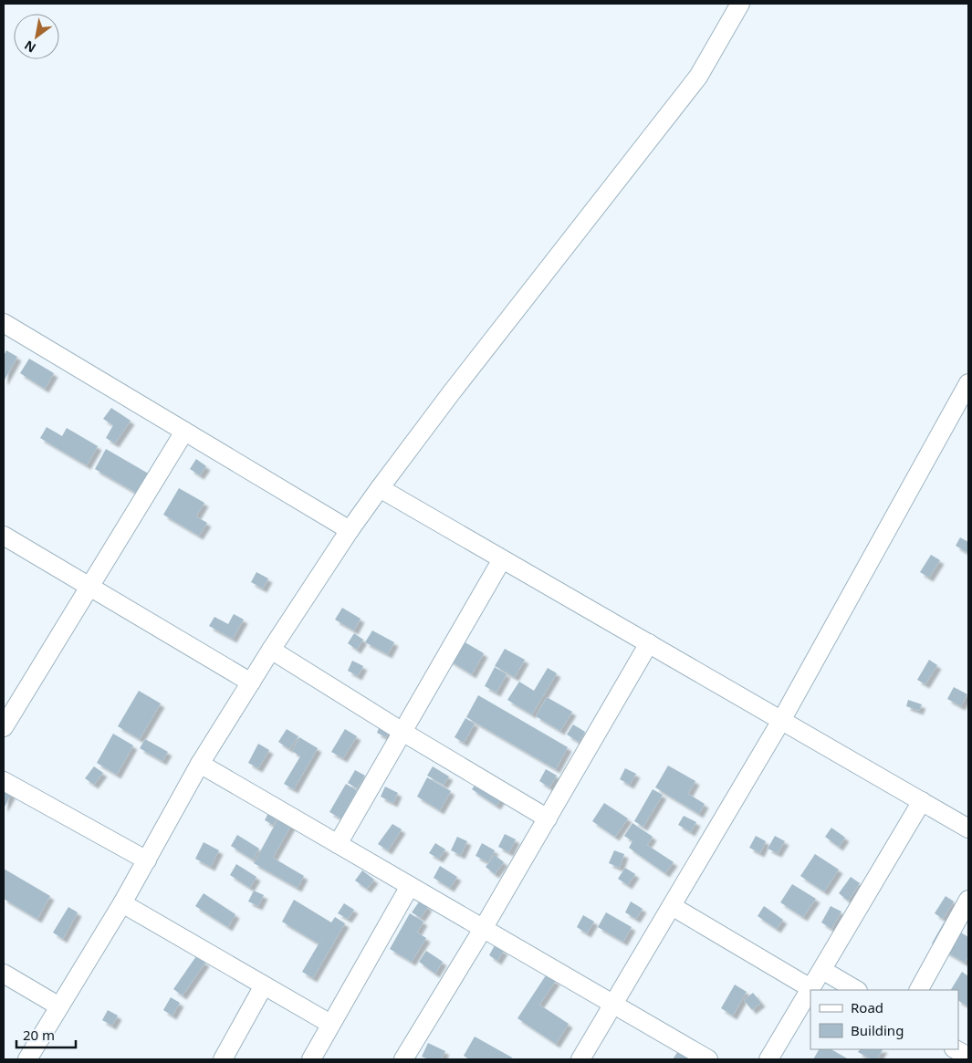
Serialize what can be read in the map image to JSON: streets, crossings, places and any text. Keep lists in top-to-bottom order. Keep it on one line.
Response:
{"legend":["Road","Building"],"scale_bar":"20 m","north":"bottom left"}
